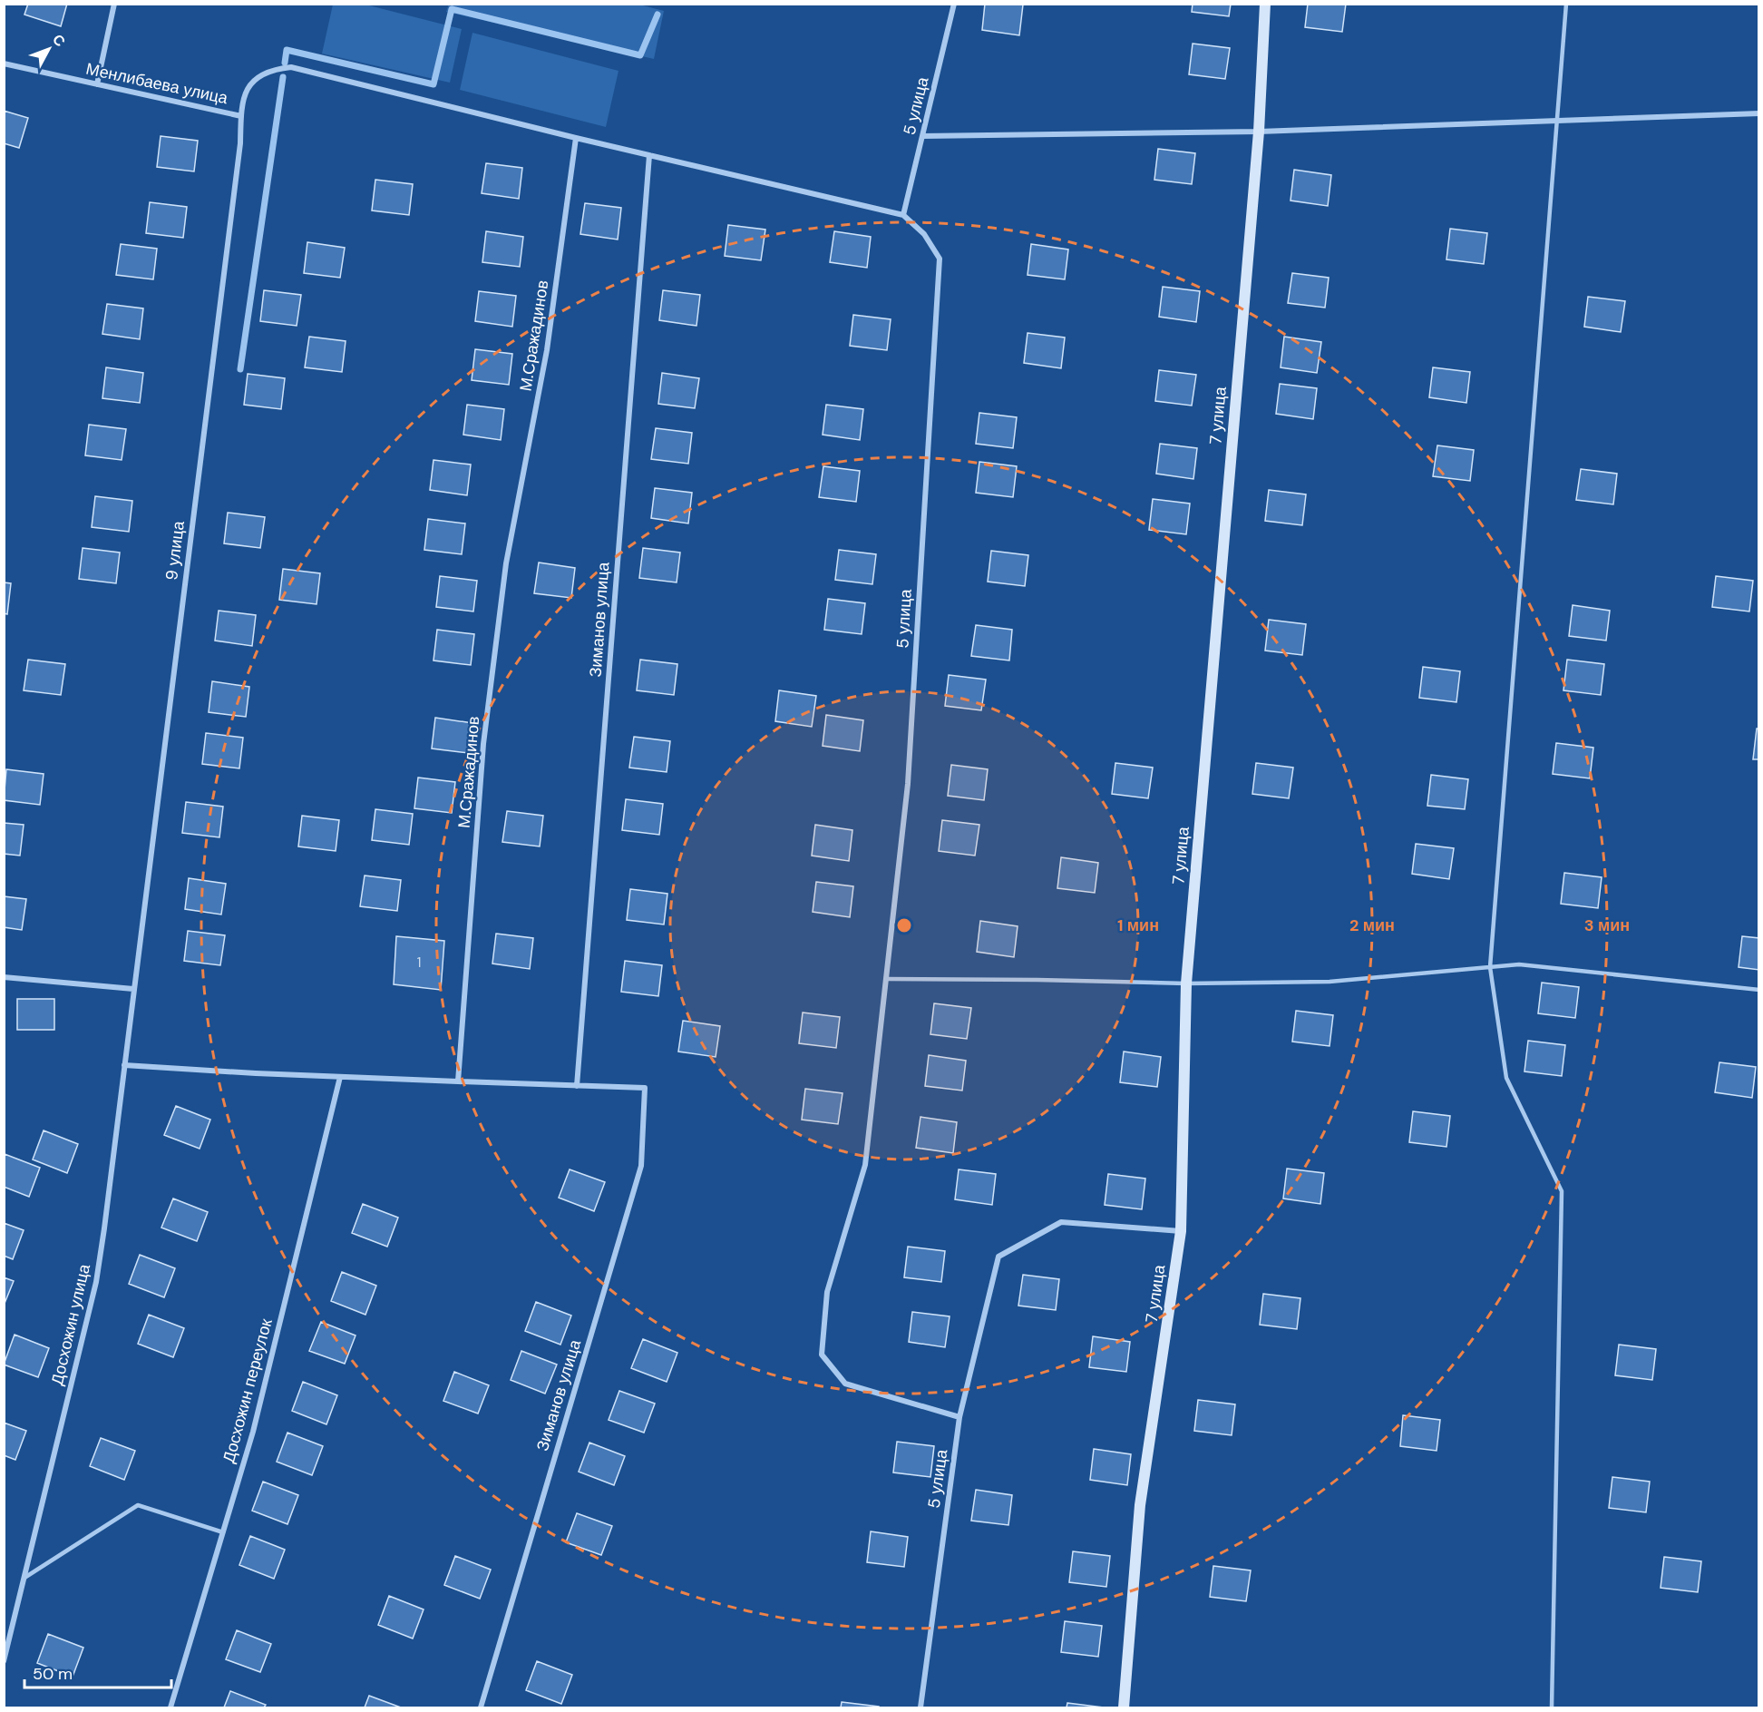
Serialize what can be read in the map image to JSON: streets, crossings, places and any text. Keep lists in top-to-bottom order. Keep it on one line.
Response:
{"streets":{"street":["Менлибаева улица","5 улица","М.Сражадинов","7 улица","9 улица","Зиманов улица","Досхожин улица","Досхожин переулок"]},"crossings":[["Менлибаева улица","9 улица"],["5 улица","7 улица"],["5 улица","9 улица"],["М.Сражадинов","9 улица"],["9 улица","Зиманов улица"],["9 улица","Досхожин улица"]],"house_numbers":["1"],"scale_bar":"50 m","north":"top right","rings":["1 мин","2 мин","3 мин"]}
